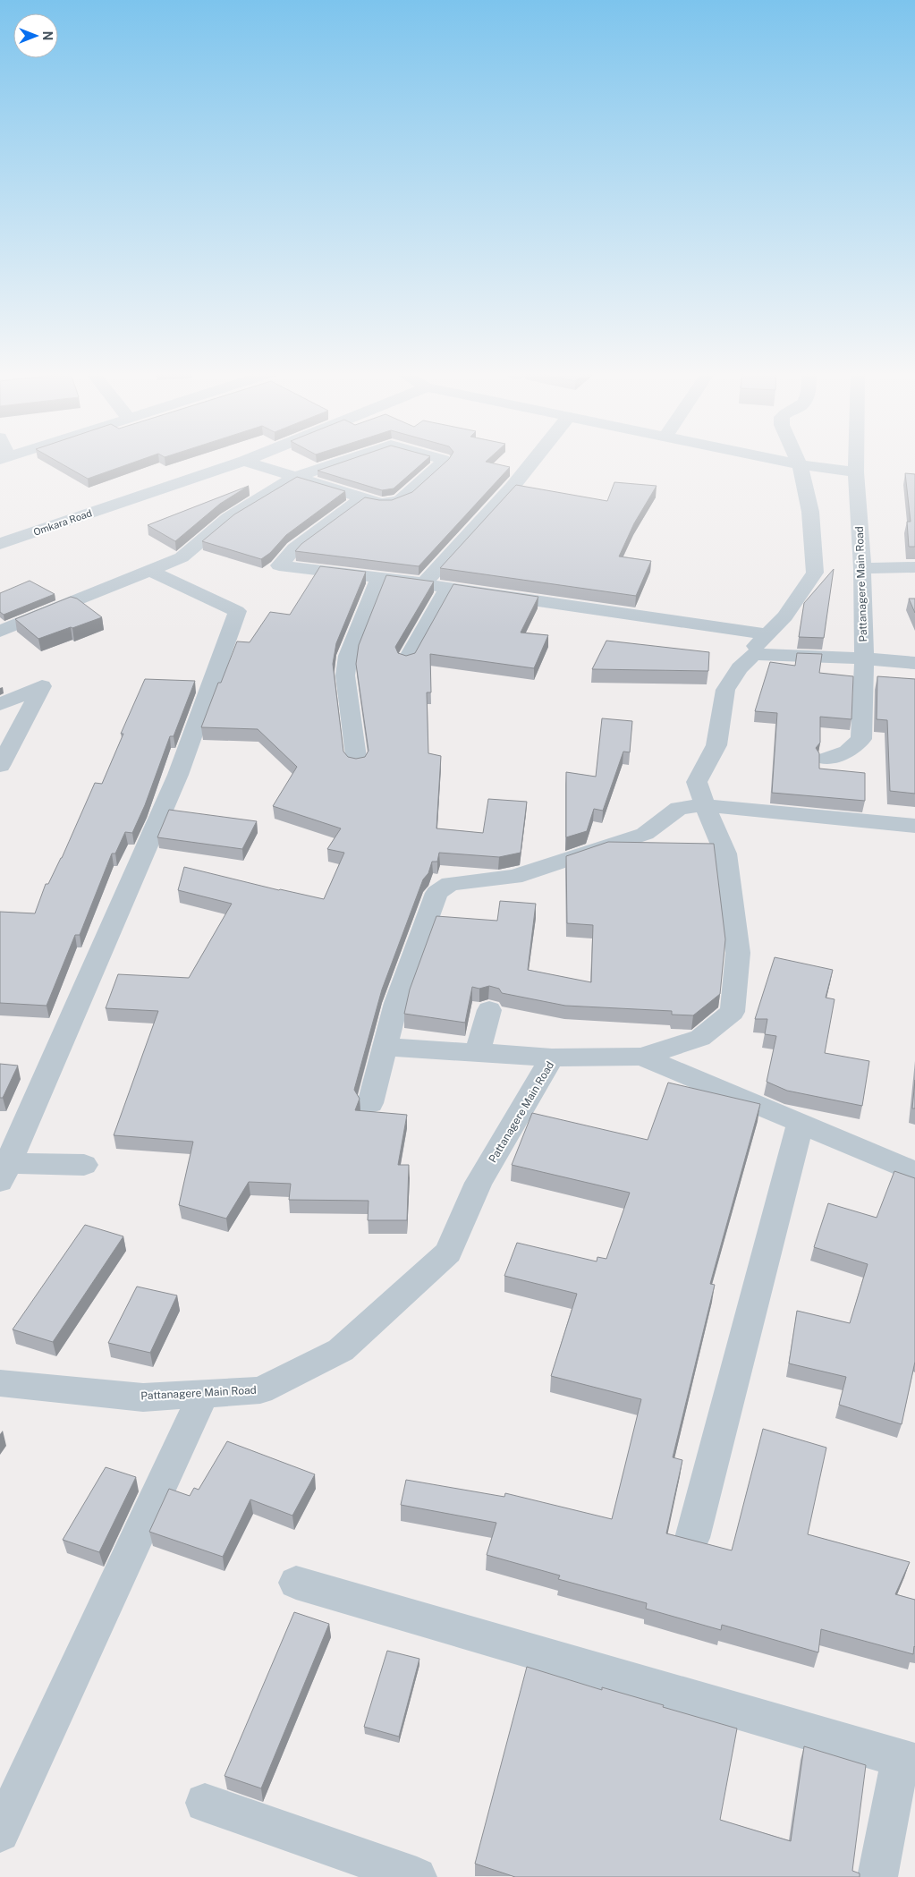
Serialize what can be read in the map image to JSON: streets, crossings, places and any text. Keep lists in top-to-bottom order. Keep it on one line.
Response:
{"streets":{"street":["Omkara Road","Pattanagere Main Road"]},"north":"right"}
